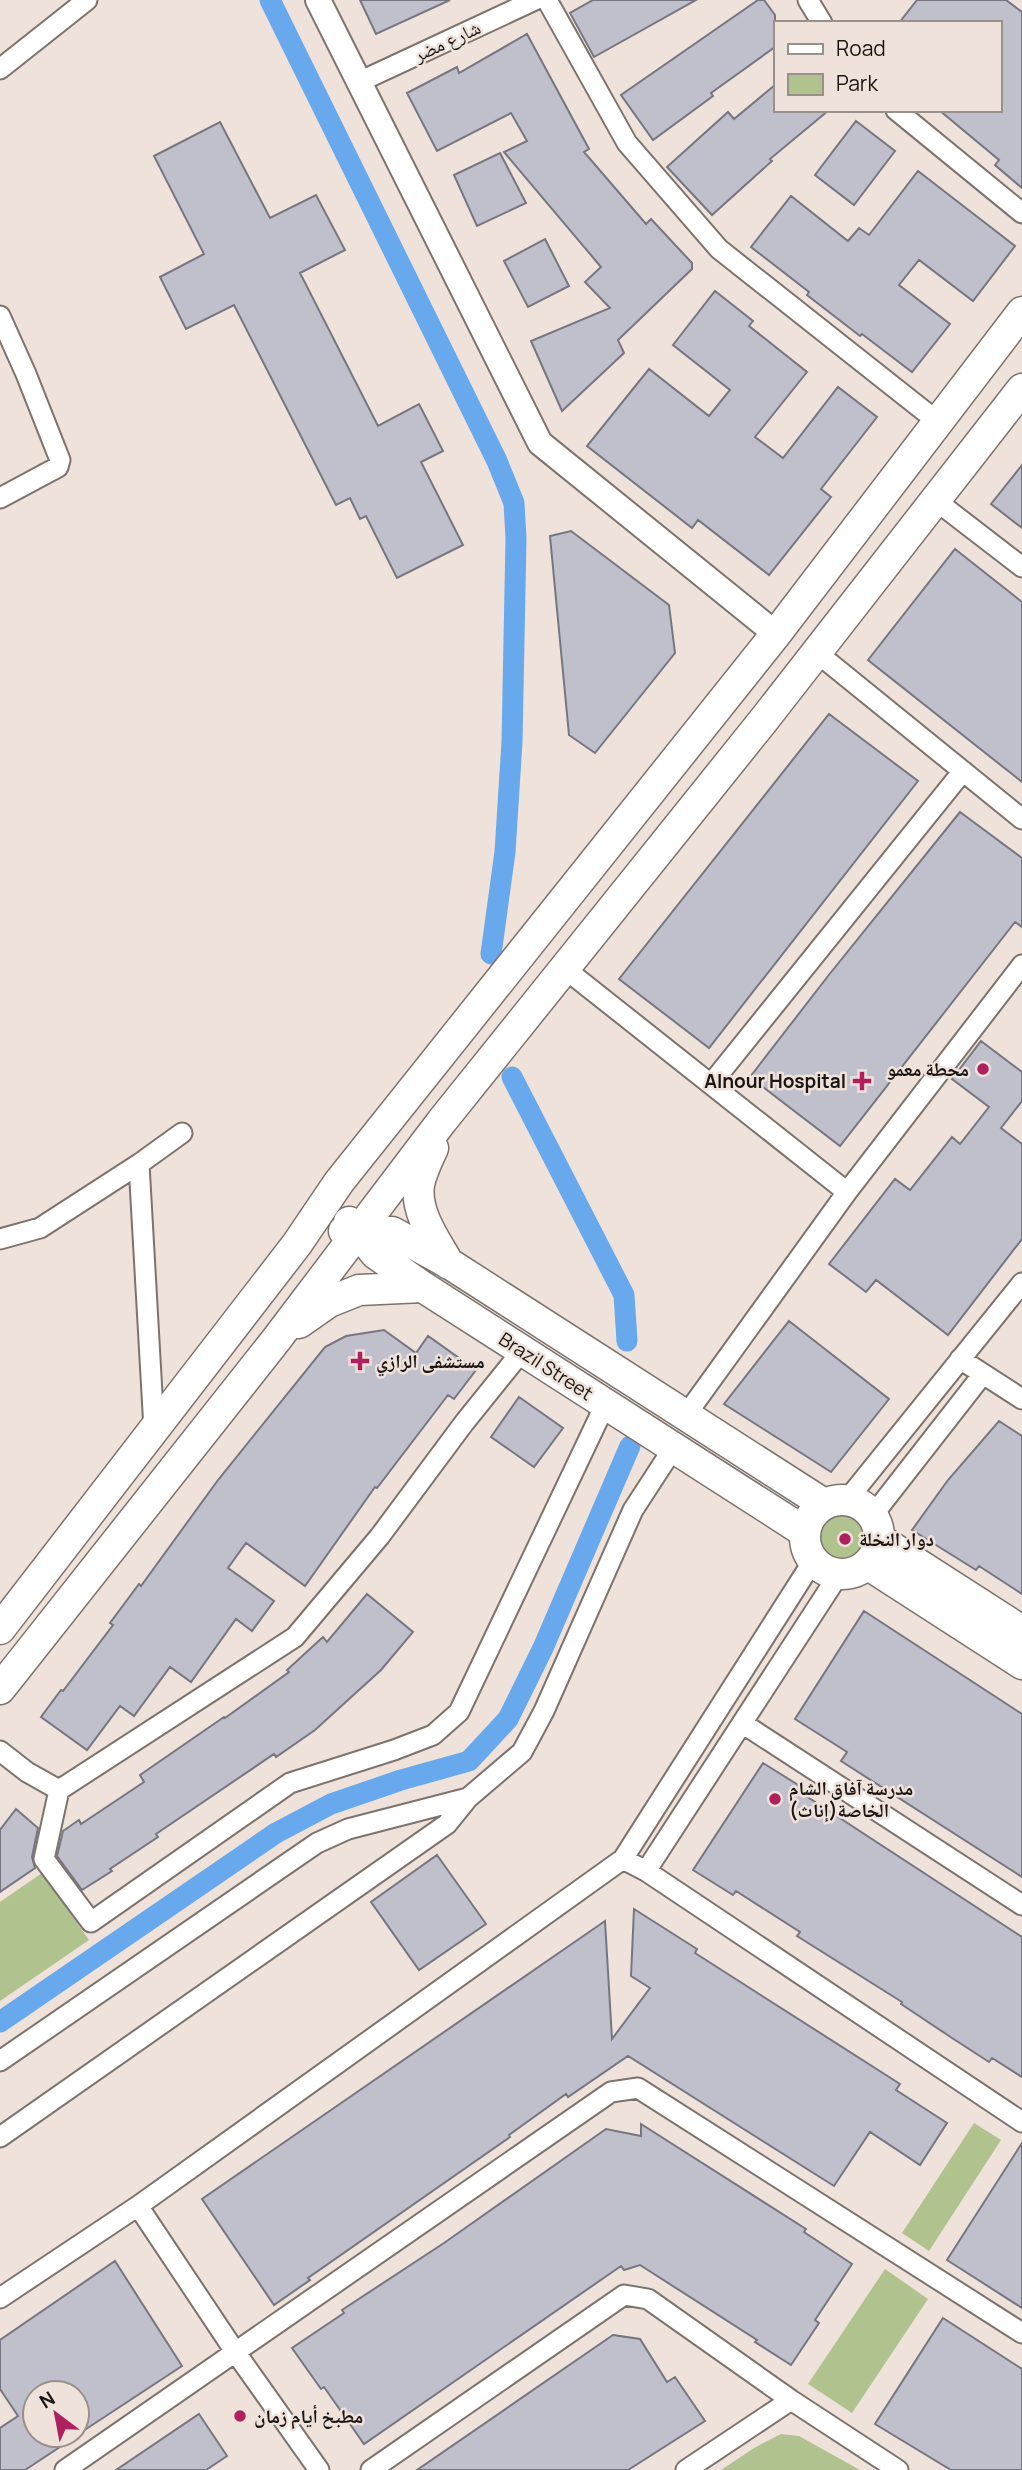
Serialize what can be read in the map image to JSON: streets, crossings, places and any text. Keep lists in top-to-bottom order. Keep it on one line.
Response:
{"streets":{"highway":["Brazil Street"],"street":["شارع مضر"]},"places":{"other":["محطة معمو","دوار النخلة","مدرسة آفاق الشام الخاصة(إناث)","مطبخ أيام زمان"],"health":["Alnour Hospital","مستشفى الرازي"]},"legend":["Road","Park"],"north":"top left"}
